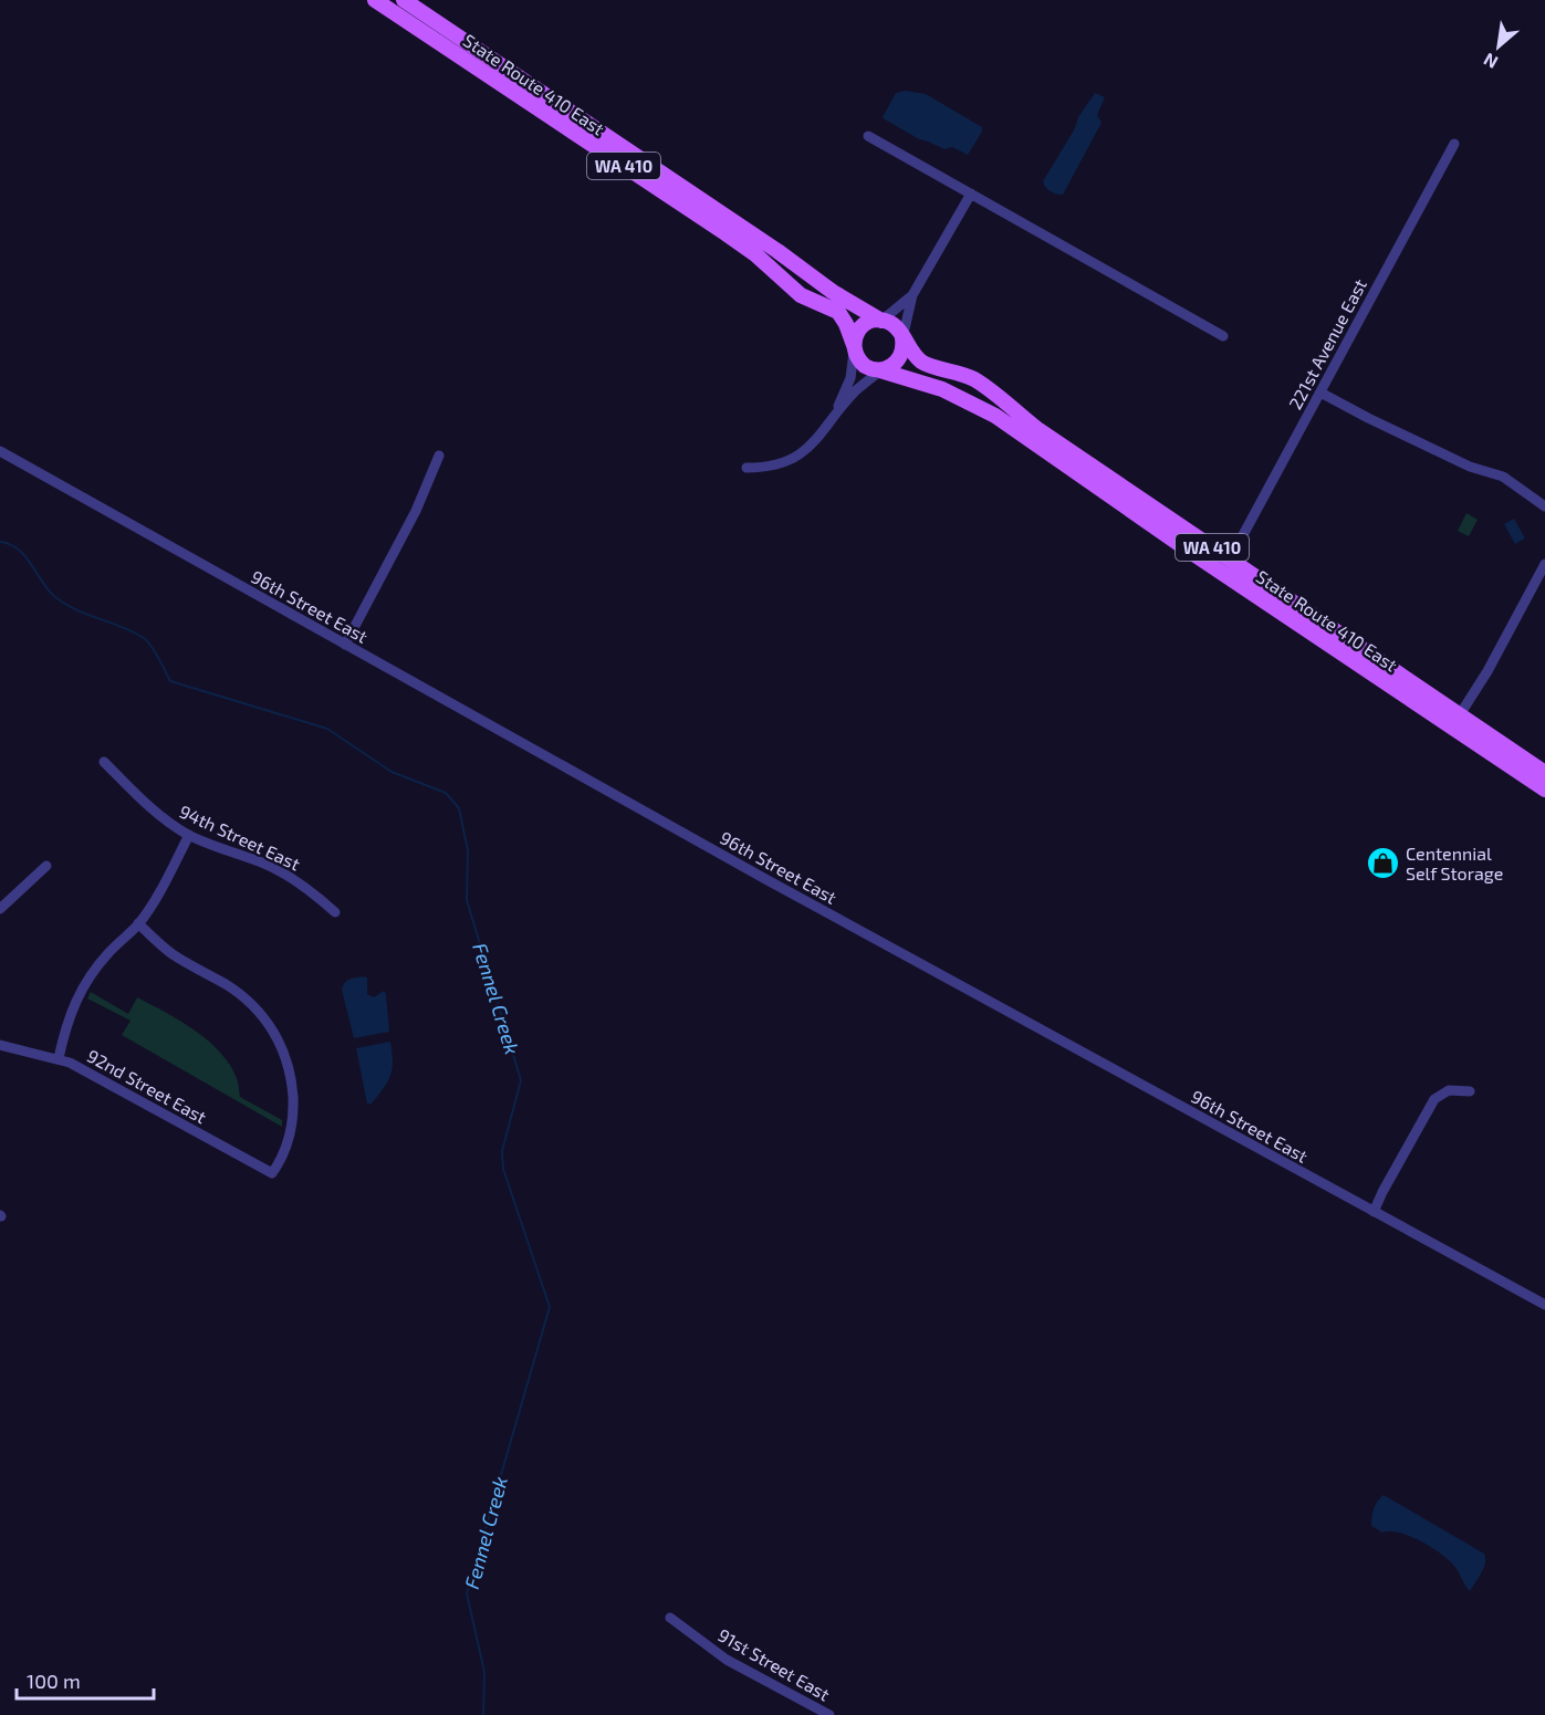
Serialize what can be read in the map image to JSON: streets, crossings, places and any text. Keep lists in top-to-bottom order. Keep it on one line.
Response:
{"streets":{"main road":["State Route 410 East","WA 410"],"street":["221st Avenue East","96th Street East","94th Street East","92nd Street East","91st Street East"]},"crossings":[["State Route 410 East","WA 410"],["State Route 410 East","221st Avenue East"]],"water":["Fennel Creek"],"places":{"shop":["Centennial Self Storage"]},"scale_bar":"100 m","north":"bottom left"}
